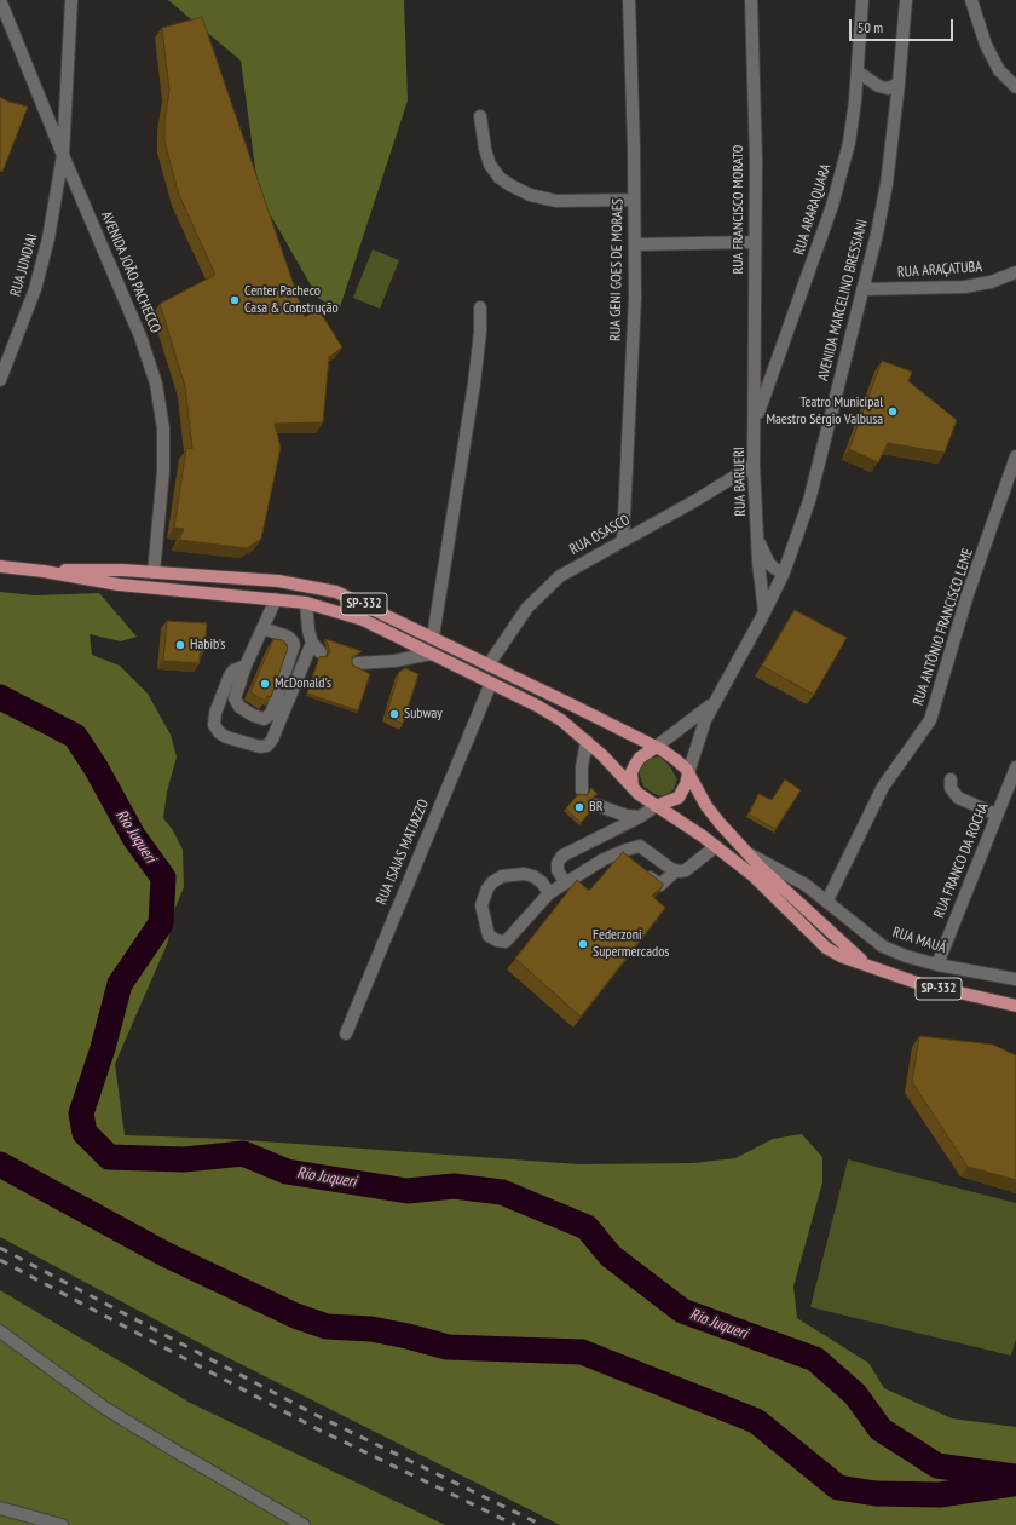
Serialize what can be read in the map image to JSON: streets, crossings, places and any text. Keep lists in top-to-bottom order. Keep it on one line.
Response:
{"streets":{"main road":["SP-332"],"street":["RUA FRANCISCO MORATO","RUA ARARAQUARA","RUA JUNDIAI","RUA GENI GOES DE MORAES","RUA ARAÇATUBA","AVENIDA JOÃO PACHECCO","AVENIDA MARCELINO BRESSIANI","RUA BARUERI","RUA OSASCO","RUA ANTÔNIO FRANCISCO LEME","RUA ISAIAS MATIAZZO","RUA FRANCO DA ROCHA","RUA MAUÁ"]},"crossings":[["RUA FRANCISCO MORATO","RUA ARARAQUARA"],["RUA FRANCISCO MORATO","RUA BARUERI"],["RUA ARARAQUARA","RUA BARUERI"],["RUA JUNDIAI","AVENIDA JOÃO PACHECCO"],["RUA GENI GOES DE MORAES","RUA OSASCO"],["RUA ARAÇATUBA","AVENIDA MARCELINO BRESSIANI"],["AVENIDA JOÃO PACHECCO","SP-332"],["AVENIDA MARCELINO BRESSIANI","RUA BARUERI"],["AVENIDA MARCELINO BRESSIANI","SP-332"],["RUA BARUERI","RUA OSASCO"],["RUA OSASCO","SP-332"],["SP-332","RUA ISAIAS MATIAZZO"],["SP-332","RUA MAUÁ"],["RUA ANTÔNIO FRANCISCO LEME","RUA MAUÁ"],["RUA FRANCO DA ROCHA","RUA MAUÁ"]],"water":["Rio Juqueri"],"places":["Center Pacheco Casa & Construção","Teatro Municipal Maestro Sérgio Valbusa","Habib's","McDonald's","Subway","BR","Federzoni Supermercados"],"scale_bar":"50 m"}
